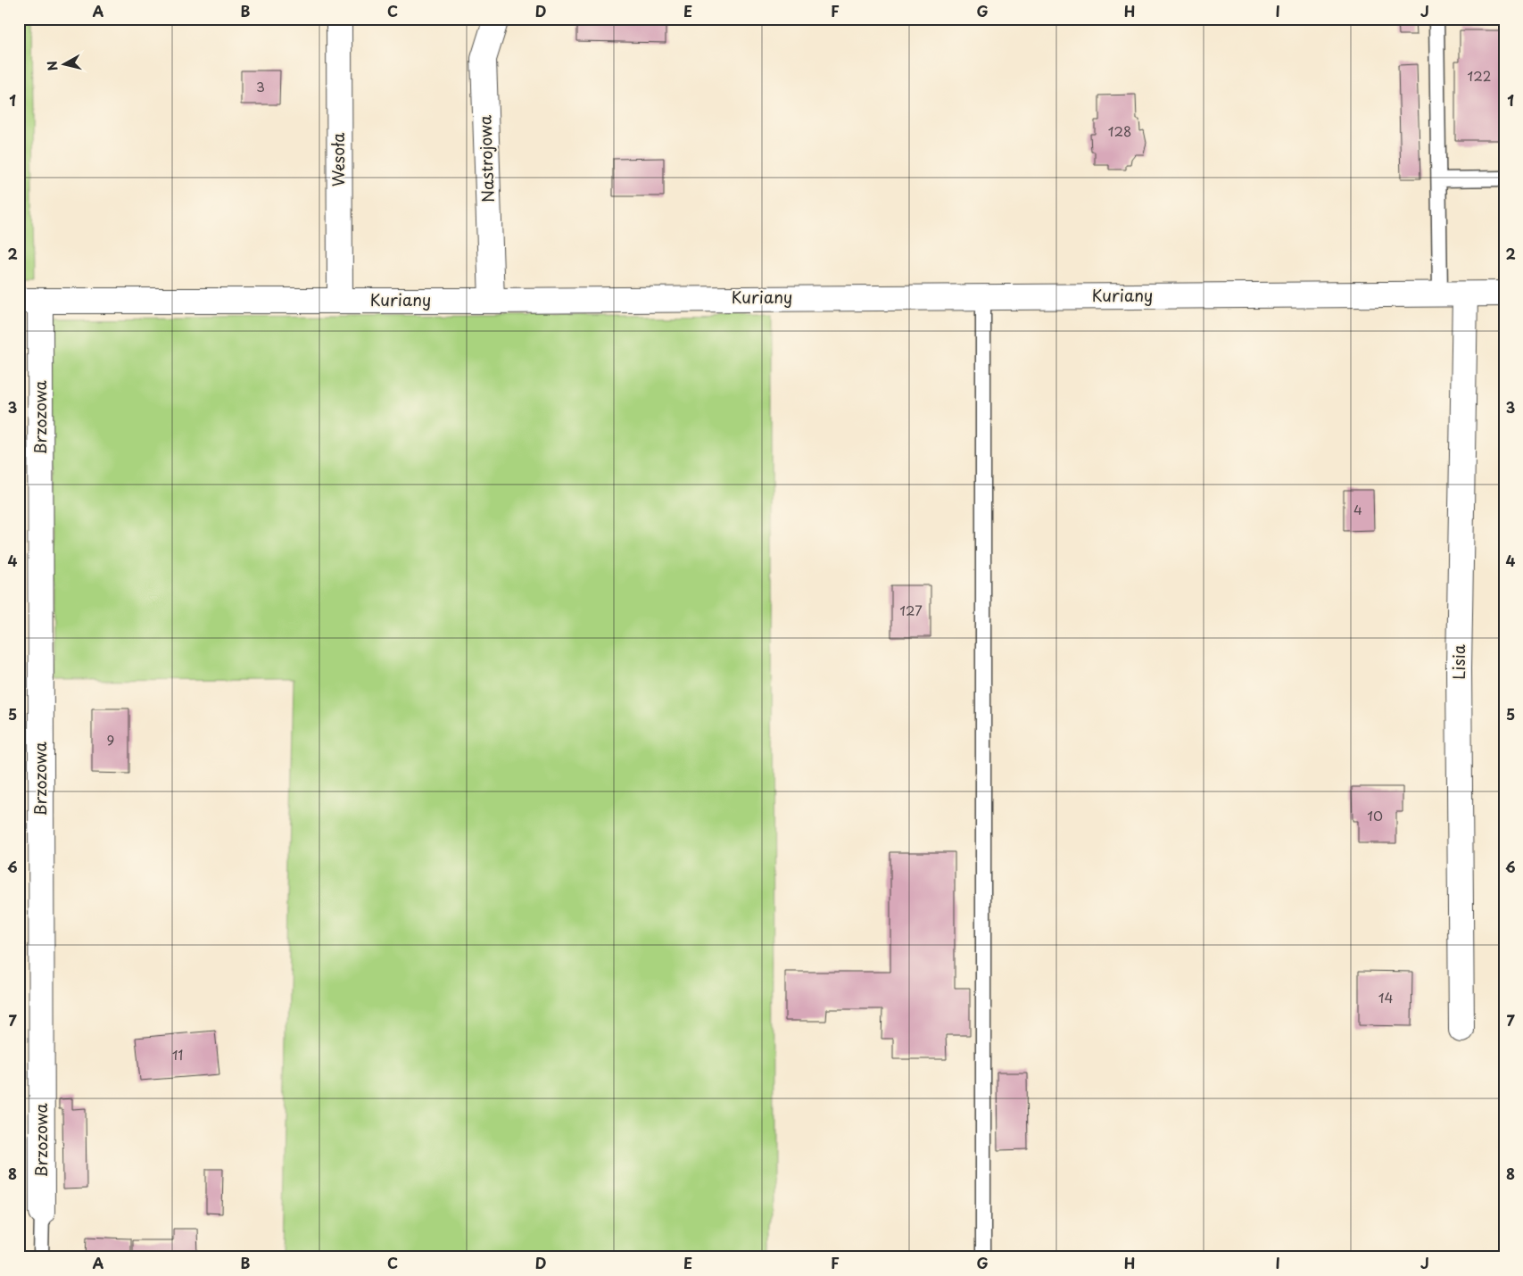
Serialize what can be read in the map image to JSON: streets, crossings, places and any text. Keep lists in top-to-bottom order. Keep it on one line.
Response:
{"streets":{"street":["Nastrojowa","Wesoła","Kuriany","Brzozowa","Lisia"]},"crossings":[["Nastrojowa","Kuriany"],["Wesoła","Kuriany"],["Kuriany","Brzozowa"],["Kuriany","Lisia"]],"house_numbers":["122","3","128","4","127","9","10","14","11"],"north":"left","grid":{"columns":["A","B","C","D","E","F","G","H","I","J"],"rows":["1","2","3","4","5","6","7","8"]}}
